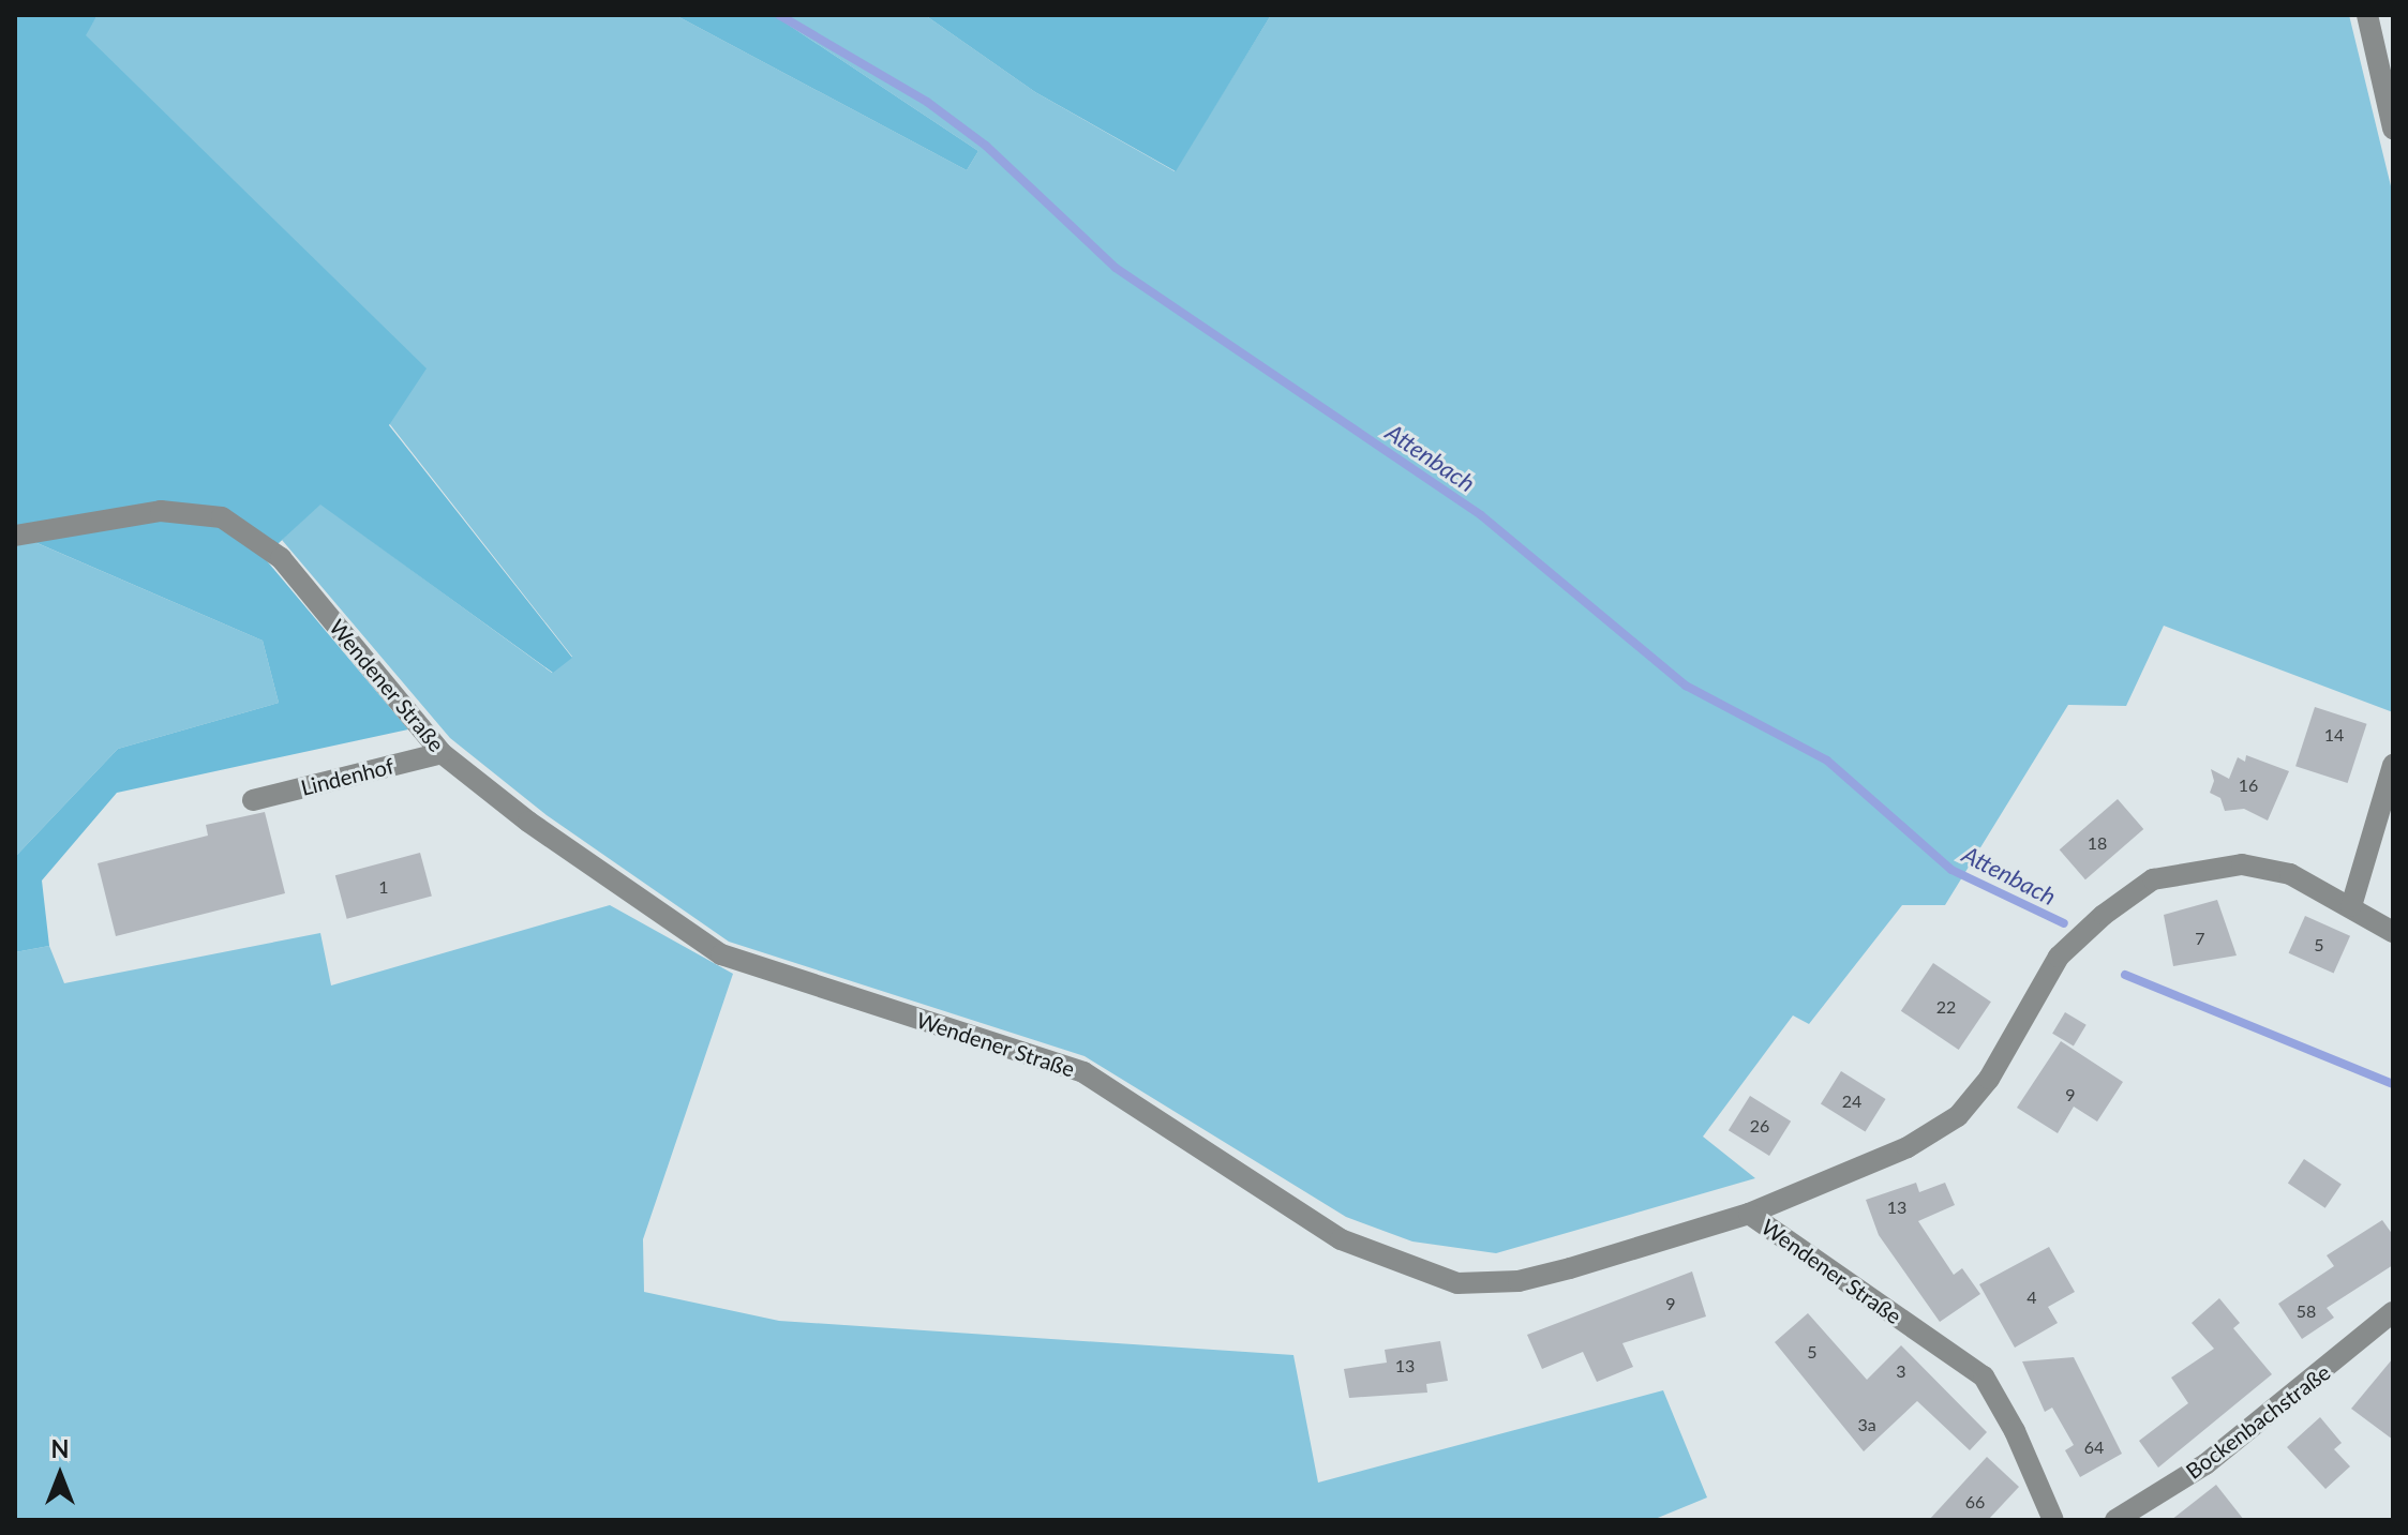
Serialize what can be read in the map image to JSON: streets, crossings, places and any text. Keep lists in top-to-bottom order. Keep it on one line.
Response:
{"streets":{"street":["Wendener Straße","Lindenhof","Bockenbachstraße"]},"crossings":[["Wendener Straße","Lindenhof"]],"water":["Attenbach"],"house_numbers":["14","16","18","1","7","5","22","9","24","26","13","4","9","58","5","13","3","3a","64","66"],"north":"top"}
